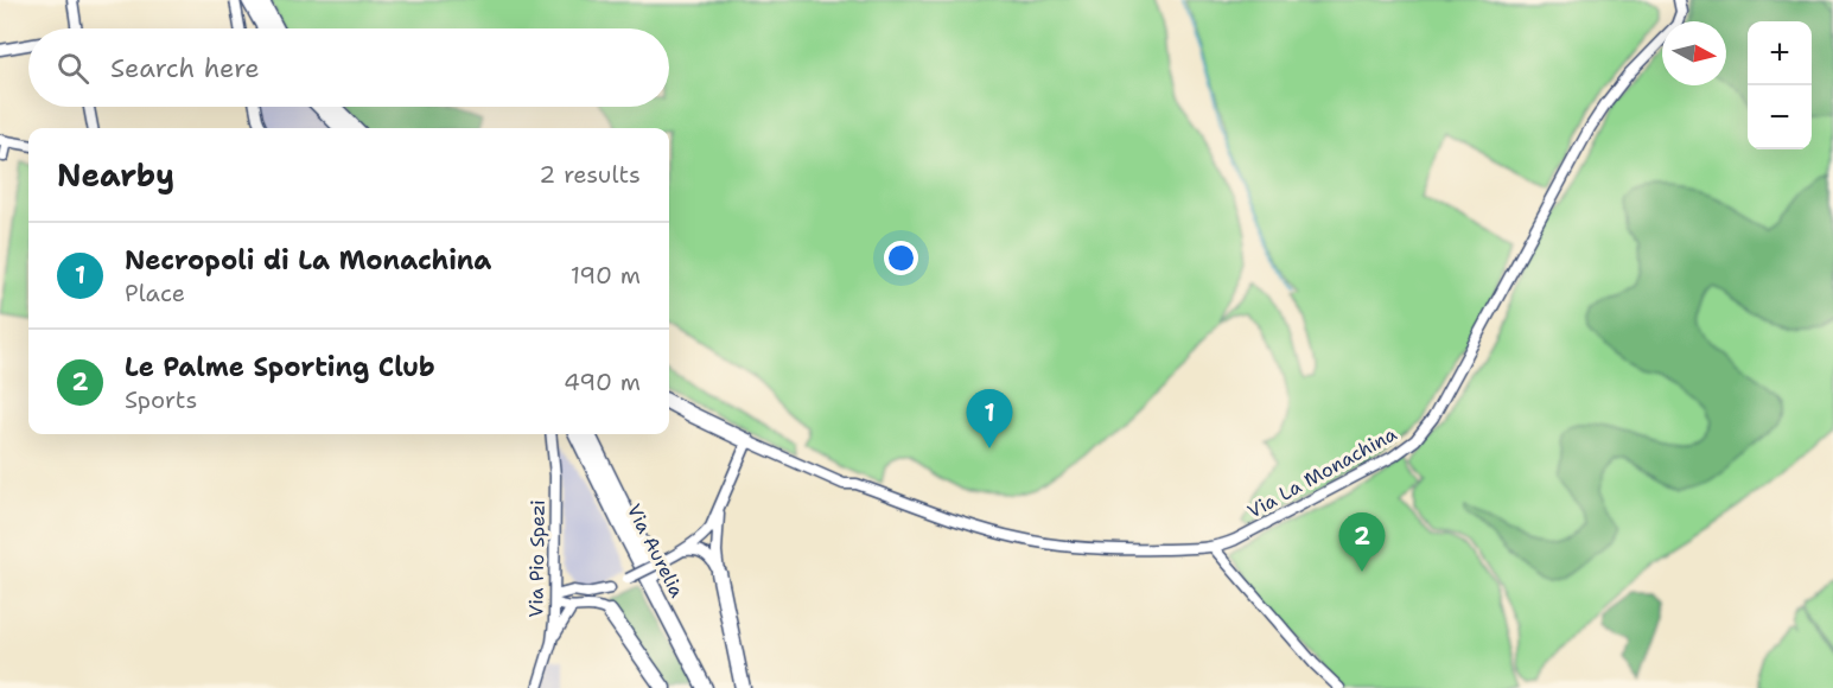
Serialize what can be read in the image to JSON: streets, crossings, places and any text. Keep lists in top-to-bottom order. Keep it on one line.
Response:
{"streets":{"highway":["Via Aurelia"],"street":["Via La Monachina","Via Pio Spezi"]},"north":"right","page":{"map_buttons":["+","−"],"search":"Search here","heading":["Nearby","2 results"],"list":[{"mark":"1","name":"Necropoli di La Monachina","note":"Place","value":"190 m"},{"mark":"2","name":"Le Palme Sporting Club","note":"Sports","value":"490 m"}],"pins":["1","2"]}}
